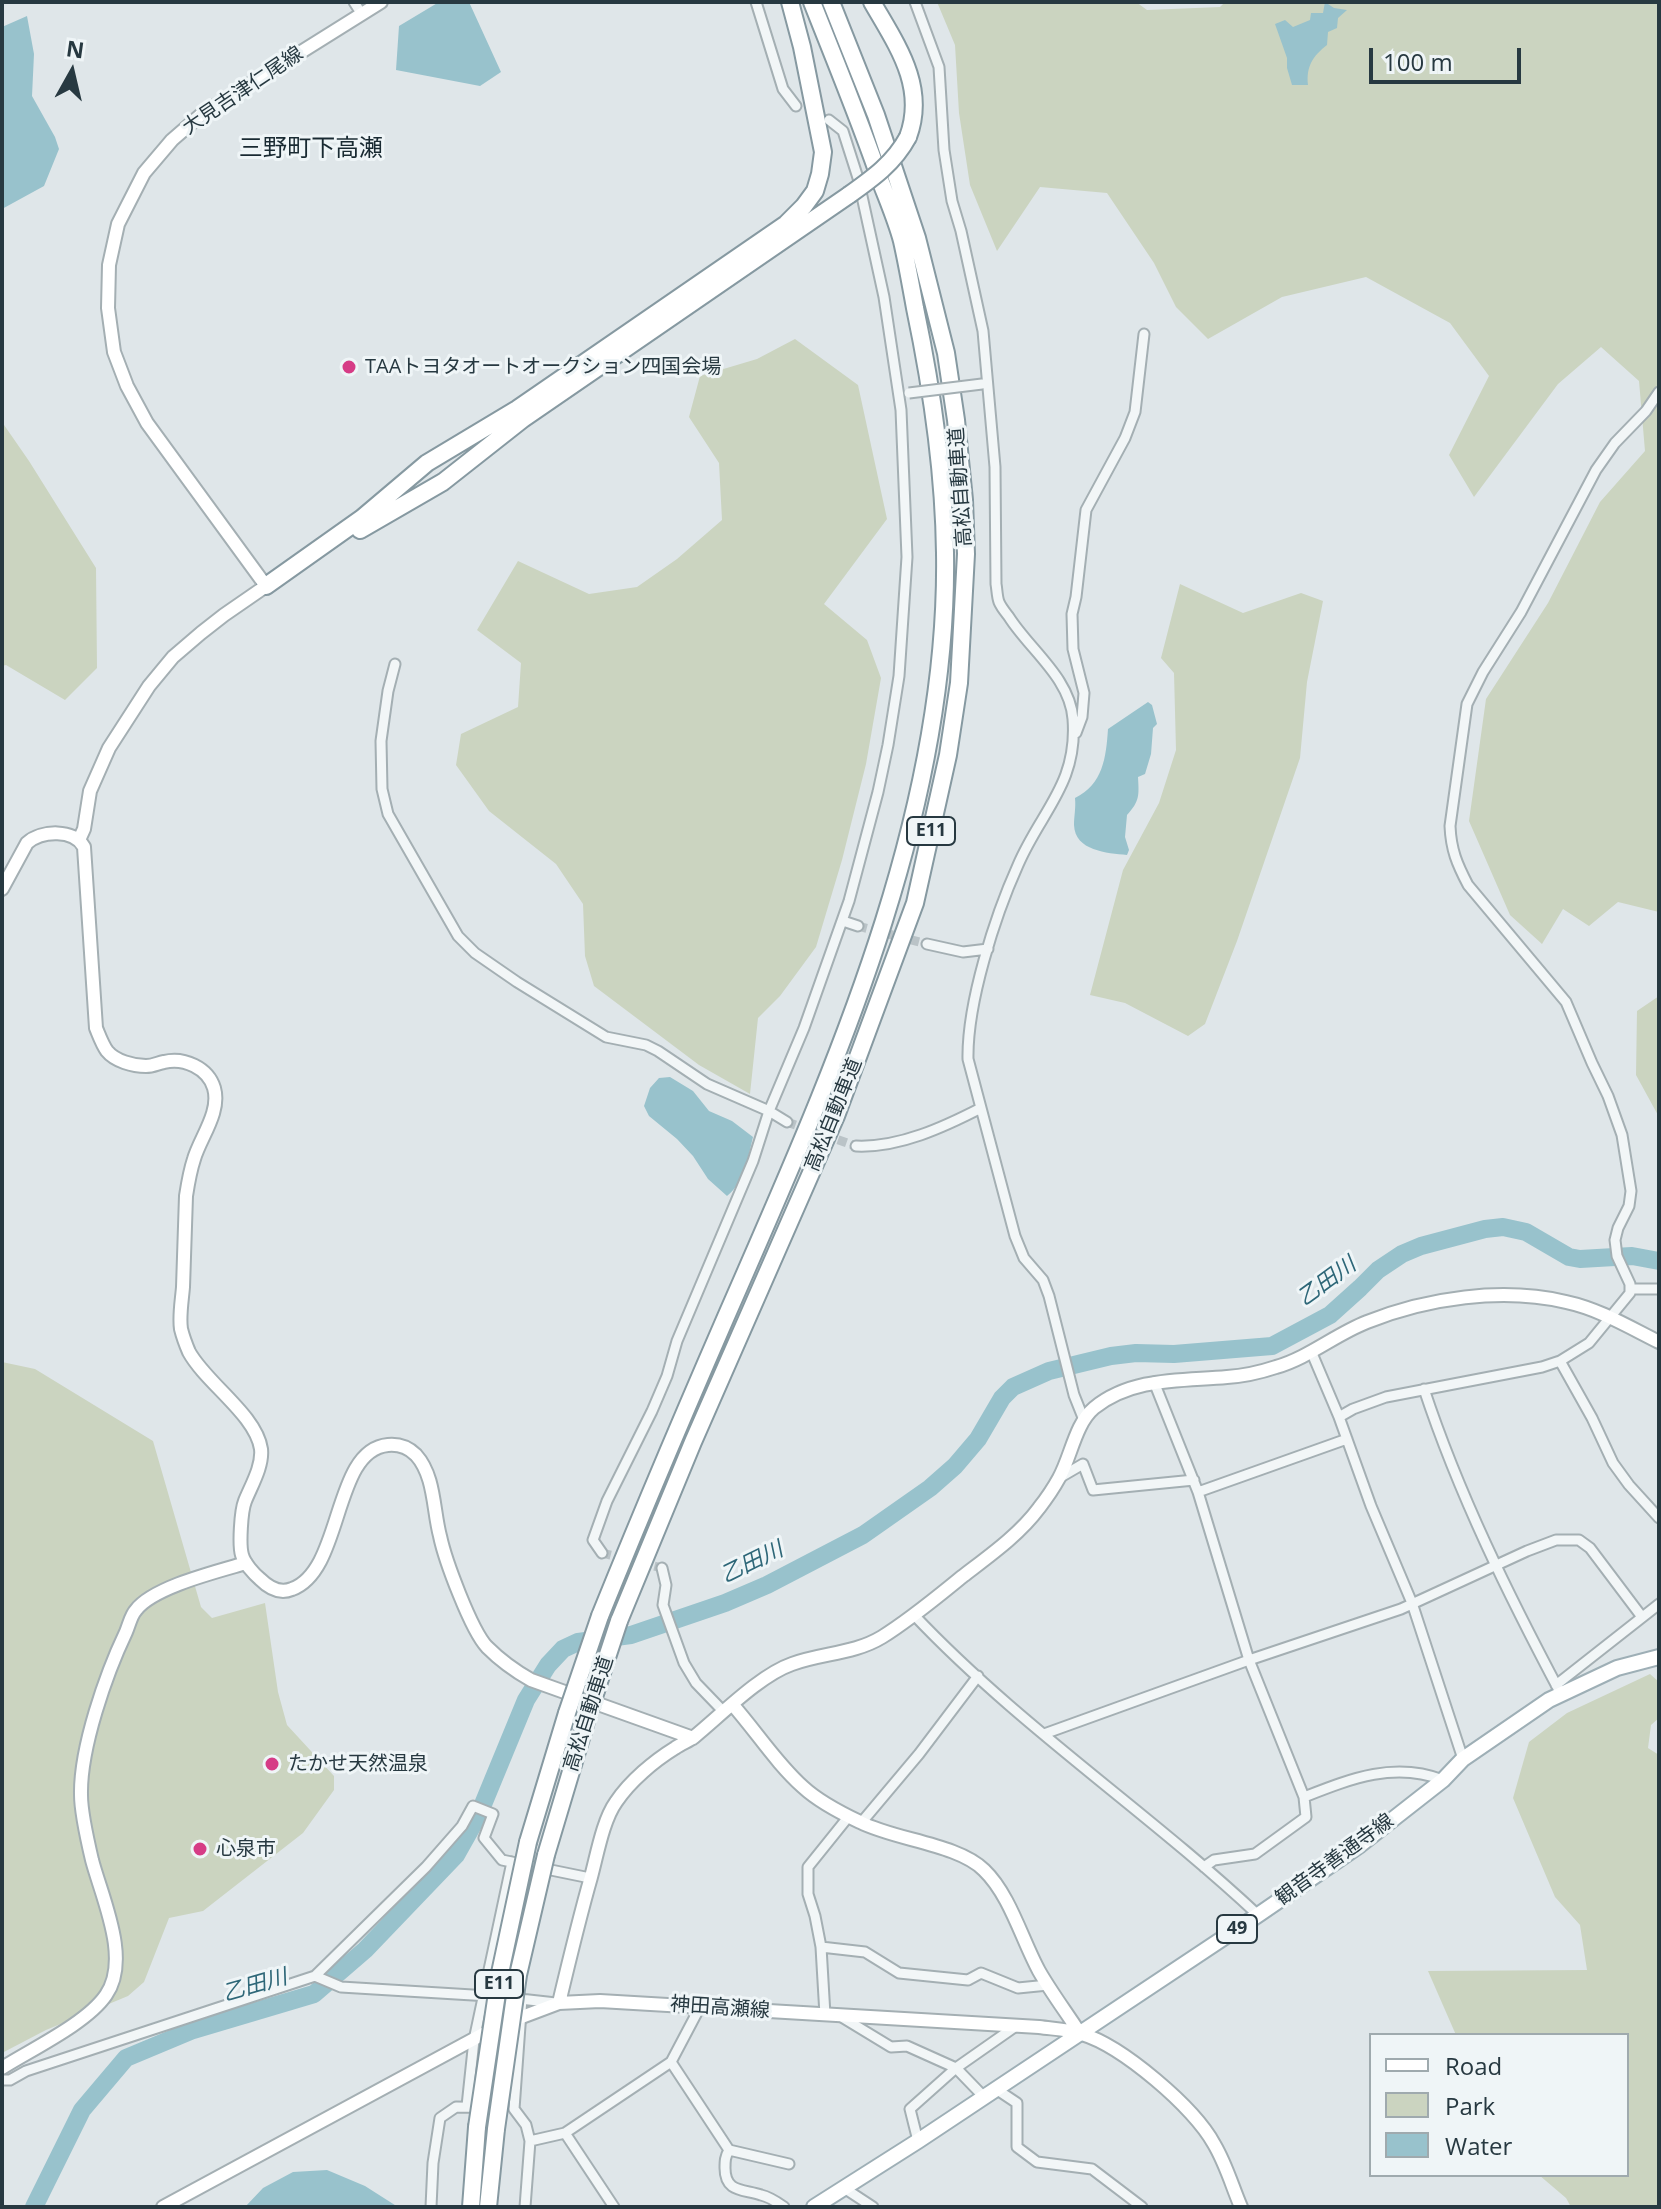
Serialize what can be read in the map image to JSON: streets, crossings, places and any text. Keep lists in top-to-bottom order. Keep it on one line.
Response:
{"streets":{"highway":["高松自動車道","E11"],"main road":["観音寺善通寺線","49"],"street":["大見吉津仁尾線","神田高瀬線"]},"crossings":[["観音寺善通寺線","神田高瀬線"]],"districts":["三野町下高瀬"],"water":["乙田川"],"places":["TAAトヨタオートオークション四国会場","たかせ天然温泉","心泉市"],"legend":["Road","Park","Water"],"scale_bar":"100 m","north":"top"}
